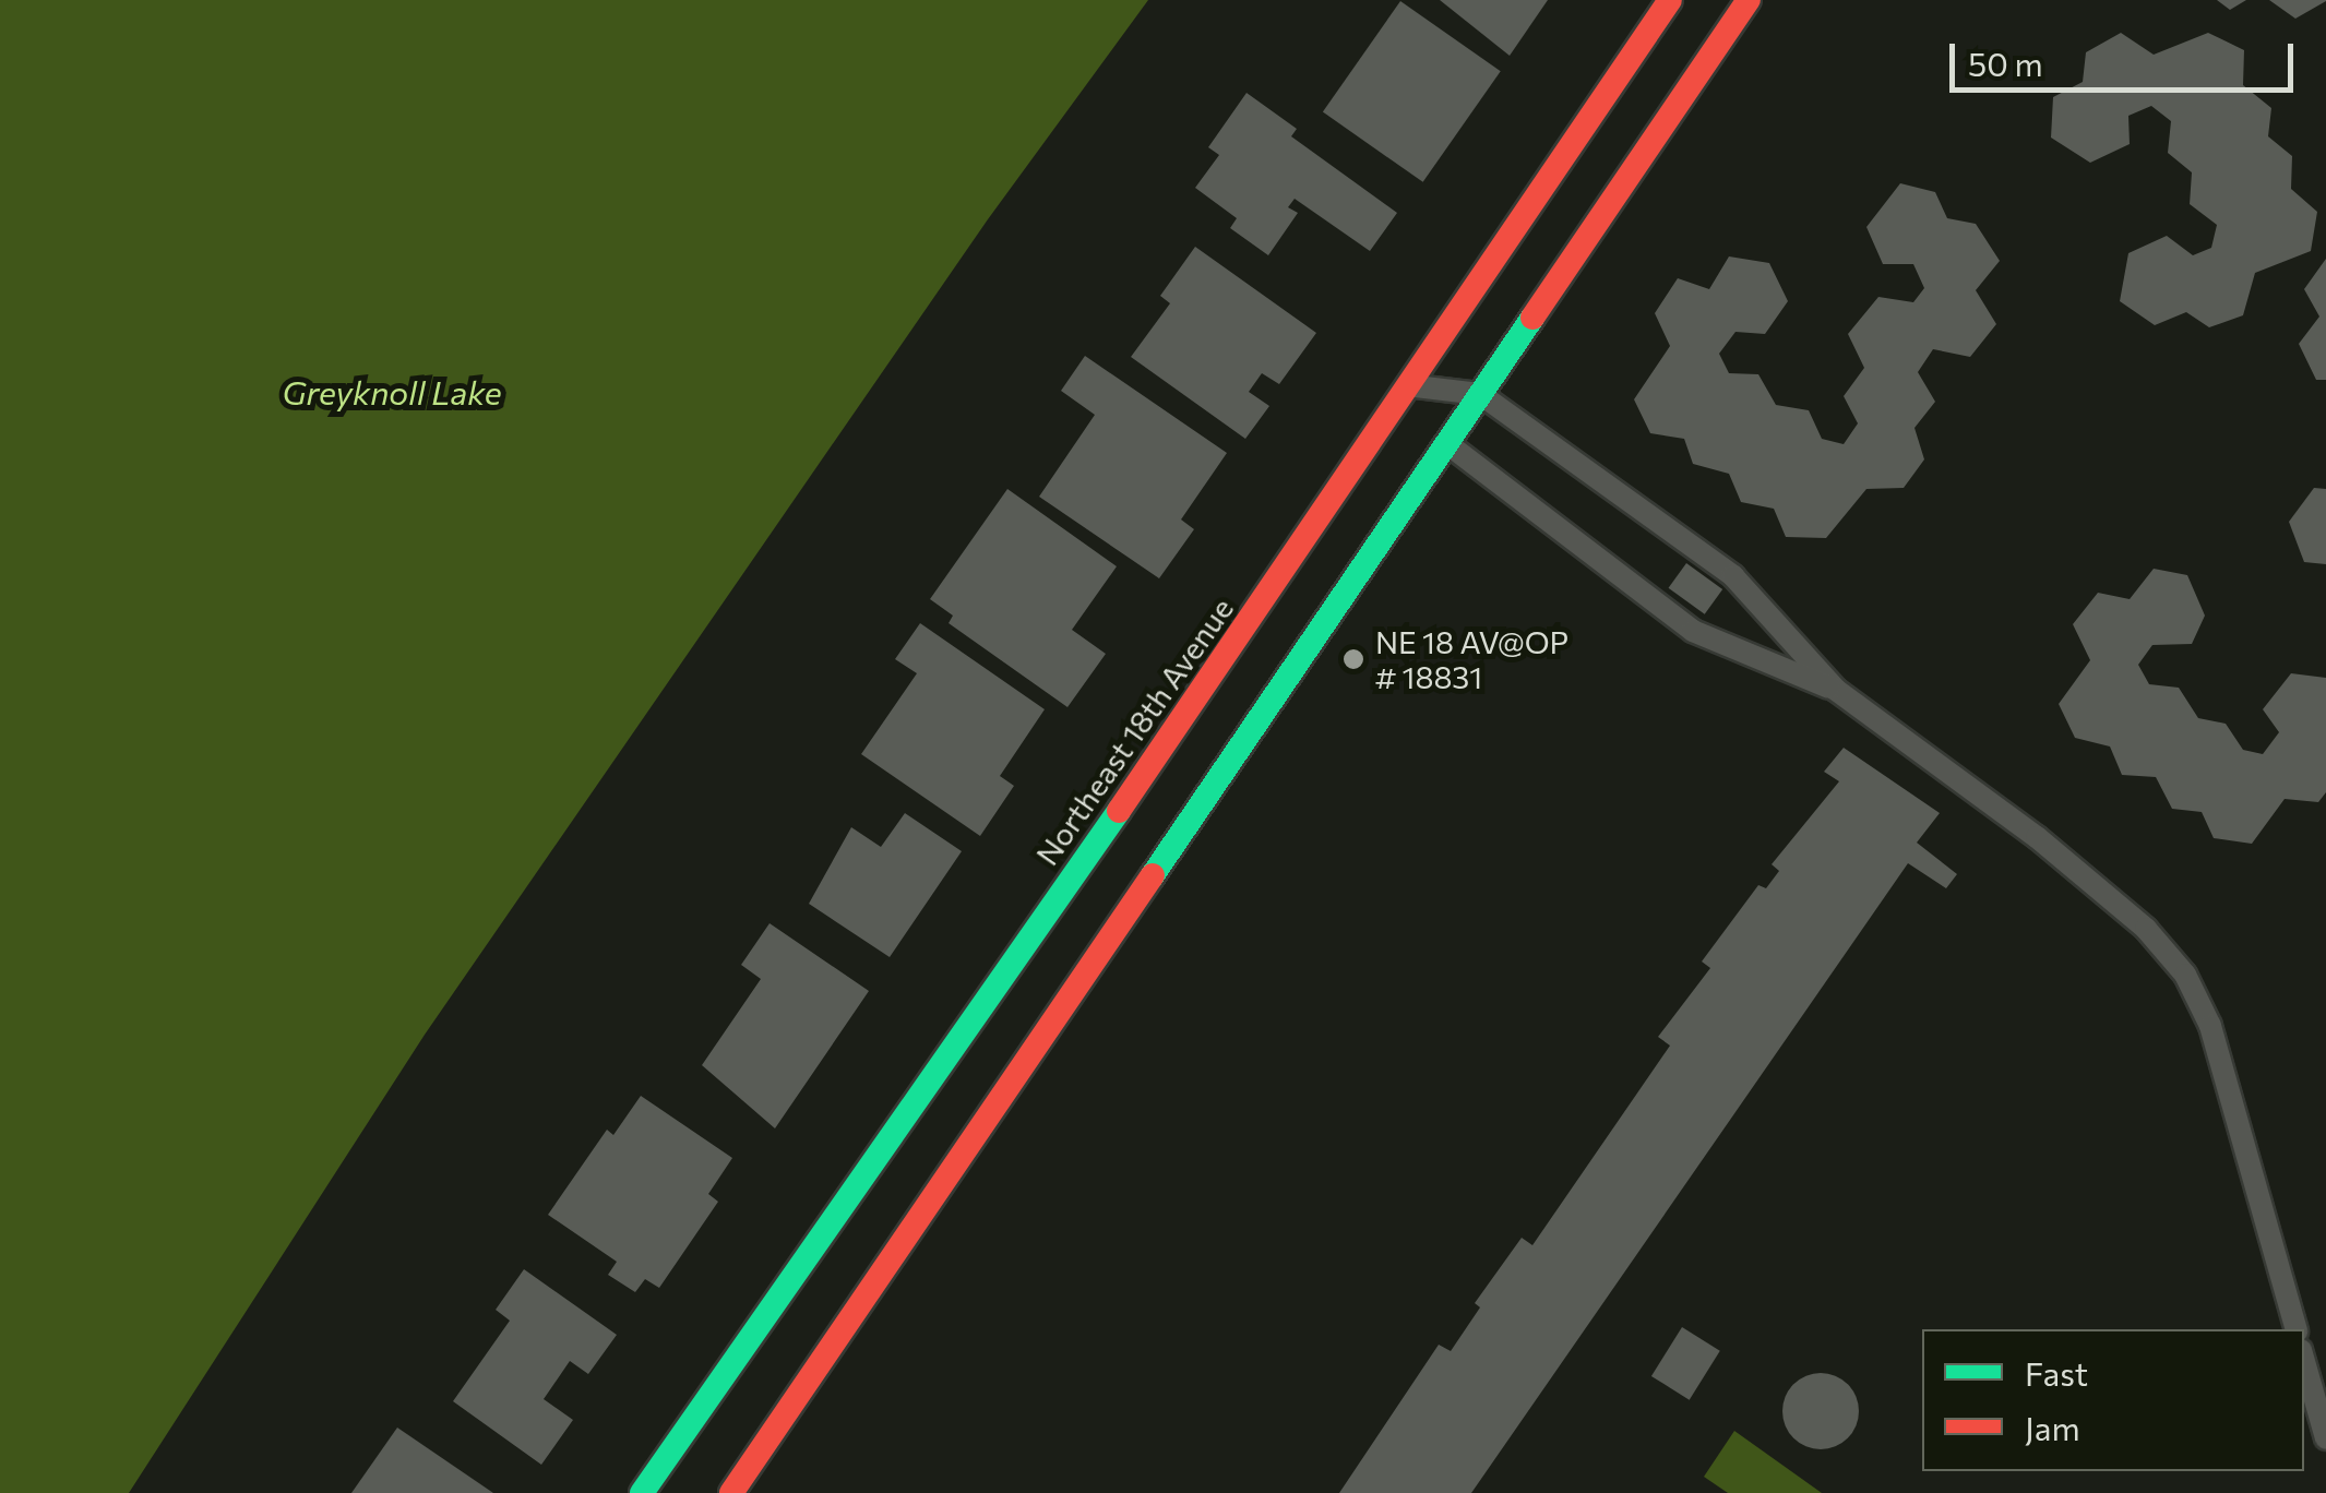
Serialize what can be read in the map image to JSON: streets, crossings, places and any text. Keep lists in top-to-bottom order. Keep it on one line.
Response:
{"streets":{"street":["Northeast 18th Avenue"]},"water":["Greyknoll Lake"],"places":["NE 18 AV@OP # 18831"],"legend":["Fast","Jam"],"scale_bar":"50 m"}
